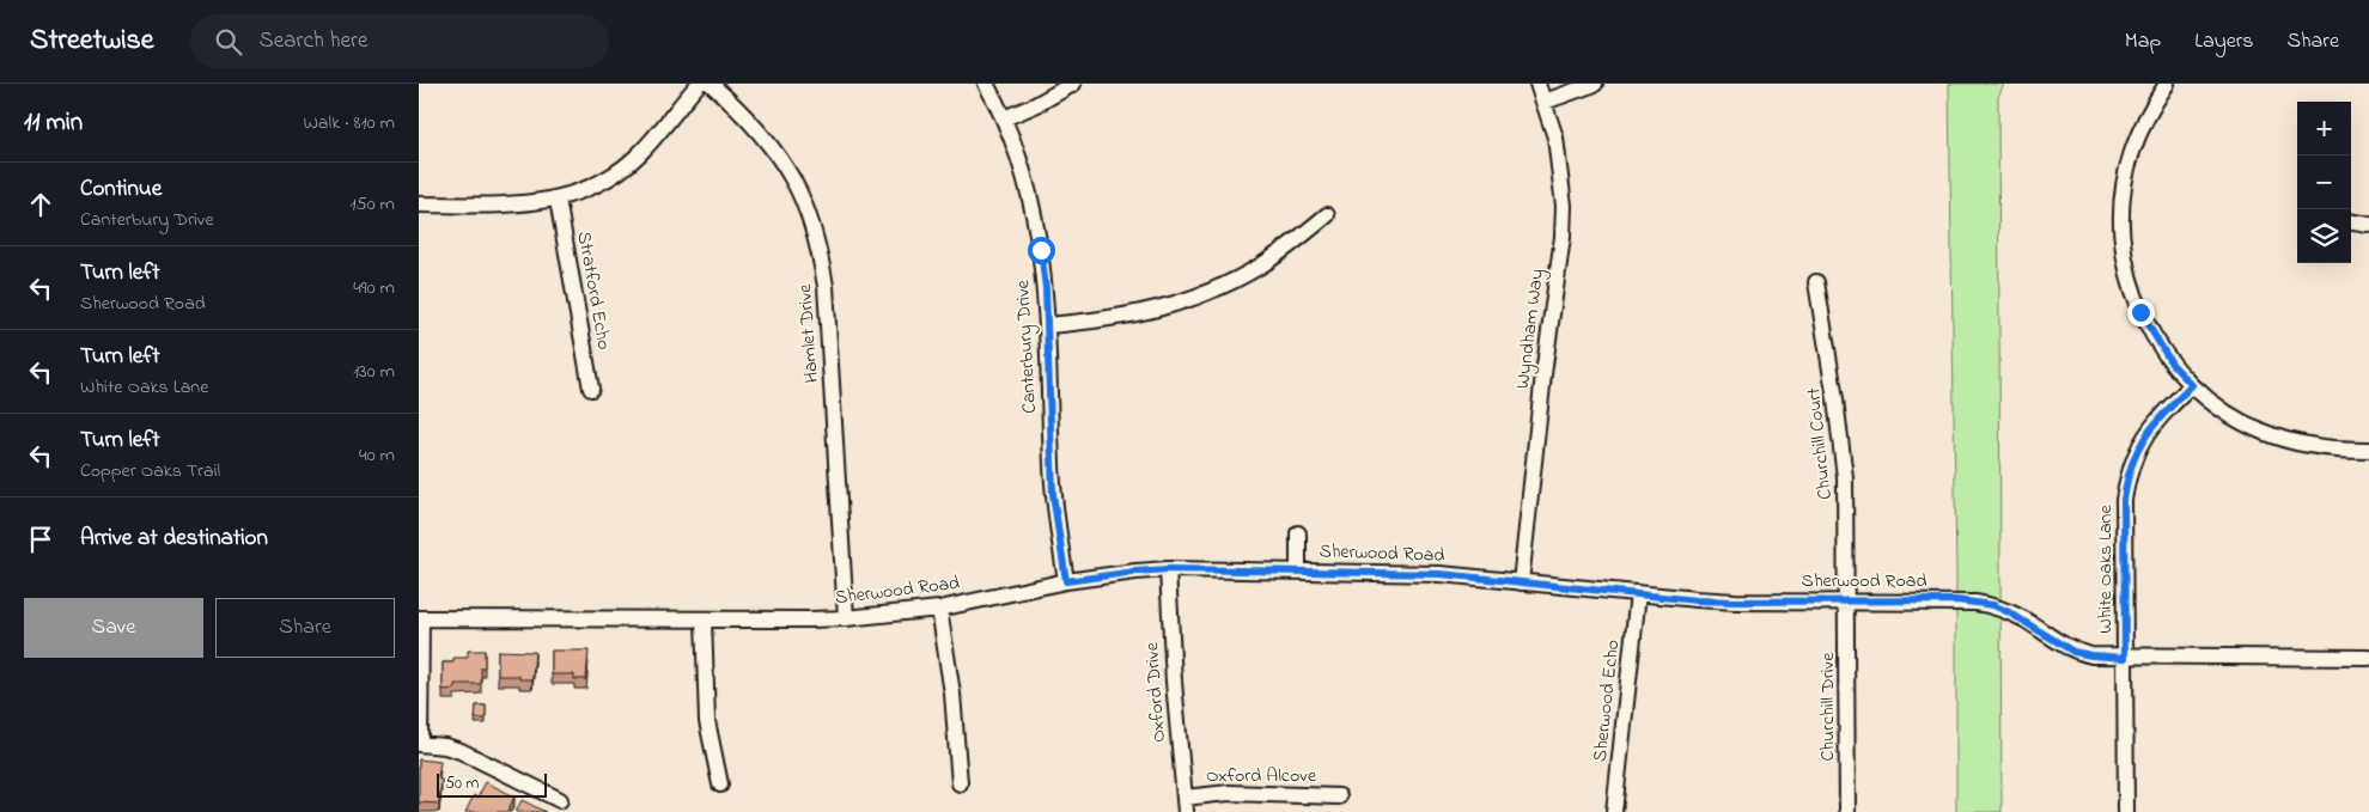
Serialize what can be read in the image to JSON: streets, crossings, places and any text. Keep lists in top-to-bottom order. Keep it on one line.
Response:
{"streets":{"street":["Stratford Echo","Wyndham Way","Hamlet Drive","Canterbury Drive","Churchill Court","Sherwood Road","White Oaks Lane","Oxford Drive","Sherwood Echo","Churchill Drive","Oxford Alcove"]},"crossings":[["Wyndham Way","Sherwood Road"],["Hamlet Drive","Sherwood Road"],["Canterbury Drive","Sherwood Road"],["Churchill Court","Sherwood Road"],["Churchill Court","Churchill Drive"],["Sherwood Road","White Oaks Lane"],["Sherwood Road","Oxford Drive"],["Sherwood Road","Sherwood Echo"],["Sherwood Road","Churchill Drive"],["Oxford Drive","Oxford Alcove"]],"scale_bar":"50 m","page":{"header":"Streetwise","search":"Search here","nav":["Map","Layers","Share"],"heading":["11 min","Walk · 810 m"],"map_buttons":["+","−"],"list":[["Continue","Canterbury Drive","150 m"],["Turn left","Sherwood Road","490 m"],["Turn left","White Oaks Lane","130 m"],["Turn left","Copper Oaks Trail","40 m"],"Arrive at destination"],"buttons":["Save","Share"],"scale":"50 m"}}
